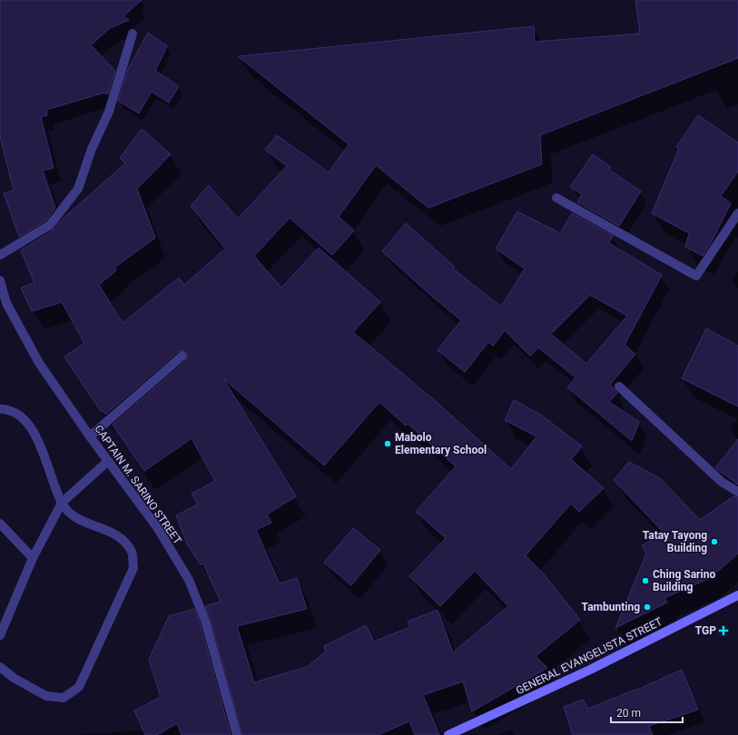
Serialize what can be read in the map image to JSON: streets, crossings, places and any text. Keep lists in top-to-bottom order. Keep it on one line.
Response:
{"streets":{"main road":["GENERAL EVANGELISTA STREET"],"street":["CAPTAIN M. SARINO STREET"]},"places":{"other":["Mabolo Elementary School","Tatay Tayong Building","Ching Sarino Building","Tambunting"],"health":["TGP"]},"scale_bar":"20 m"}
